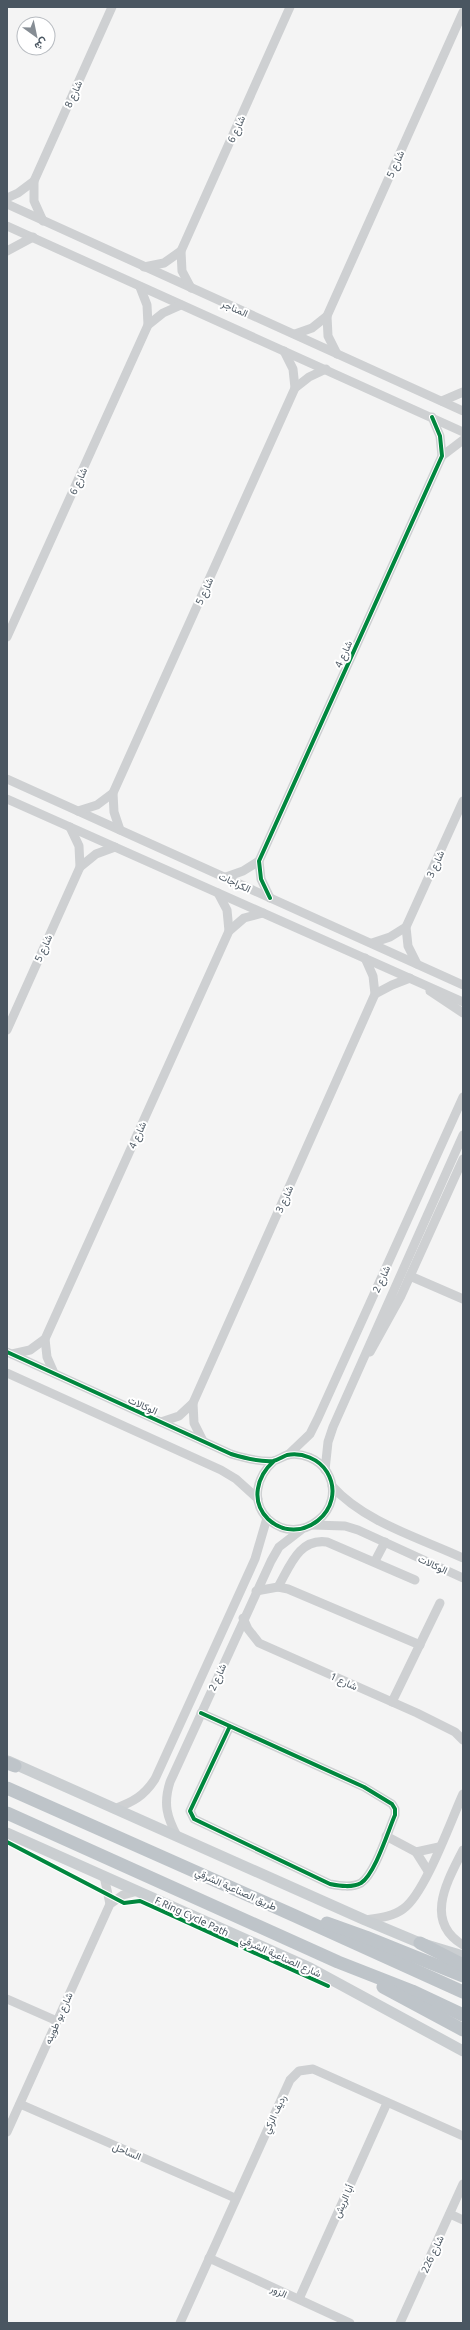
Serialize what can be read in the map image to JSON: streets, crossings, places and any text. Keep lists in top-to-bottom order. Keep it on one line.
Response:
{"streets":{"highway":["طريق الصناعية الشرقي"],"main road":["شارع الصناعية الشرقي"],"street":["شارع 8","شارع 6","شارع 5","المناجر","شارع 4","شارع 3","الكراجات","شارع 2","الوكالات","شارع 1","شارع بو طوينه","رديف الركي","الساحل","أبا الريش","شارع 226","الزور"],"cycle path":["F Ring Cycle Path"]},"crossings":[["شارع 8","المناجر"],["شارع 6","المناجر"],["شارع 5","المناجر"],["شارع 5","الكراجات"],["شارع 4","الكراجات"],["شارع 3","الوكالات"],["شارع 2","الوكالات"],["شارع 2","شارع 1"],["شارع بو طوينه","الساحل"],["رديف الركي","الساحل"],["رديف الركي","أبا الريش"],["رديف الركي","الزور"],["أبا الريش","الزور"]],"north":"bottom right"}
